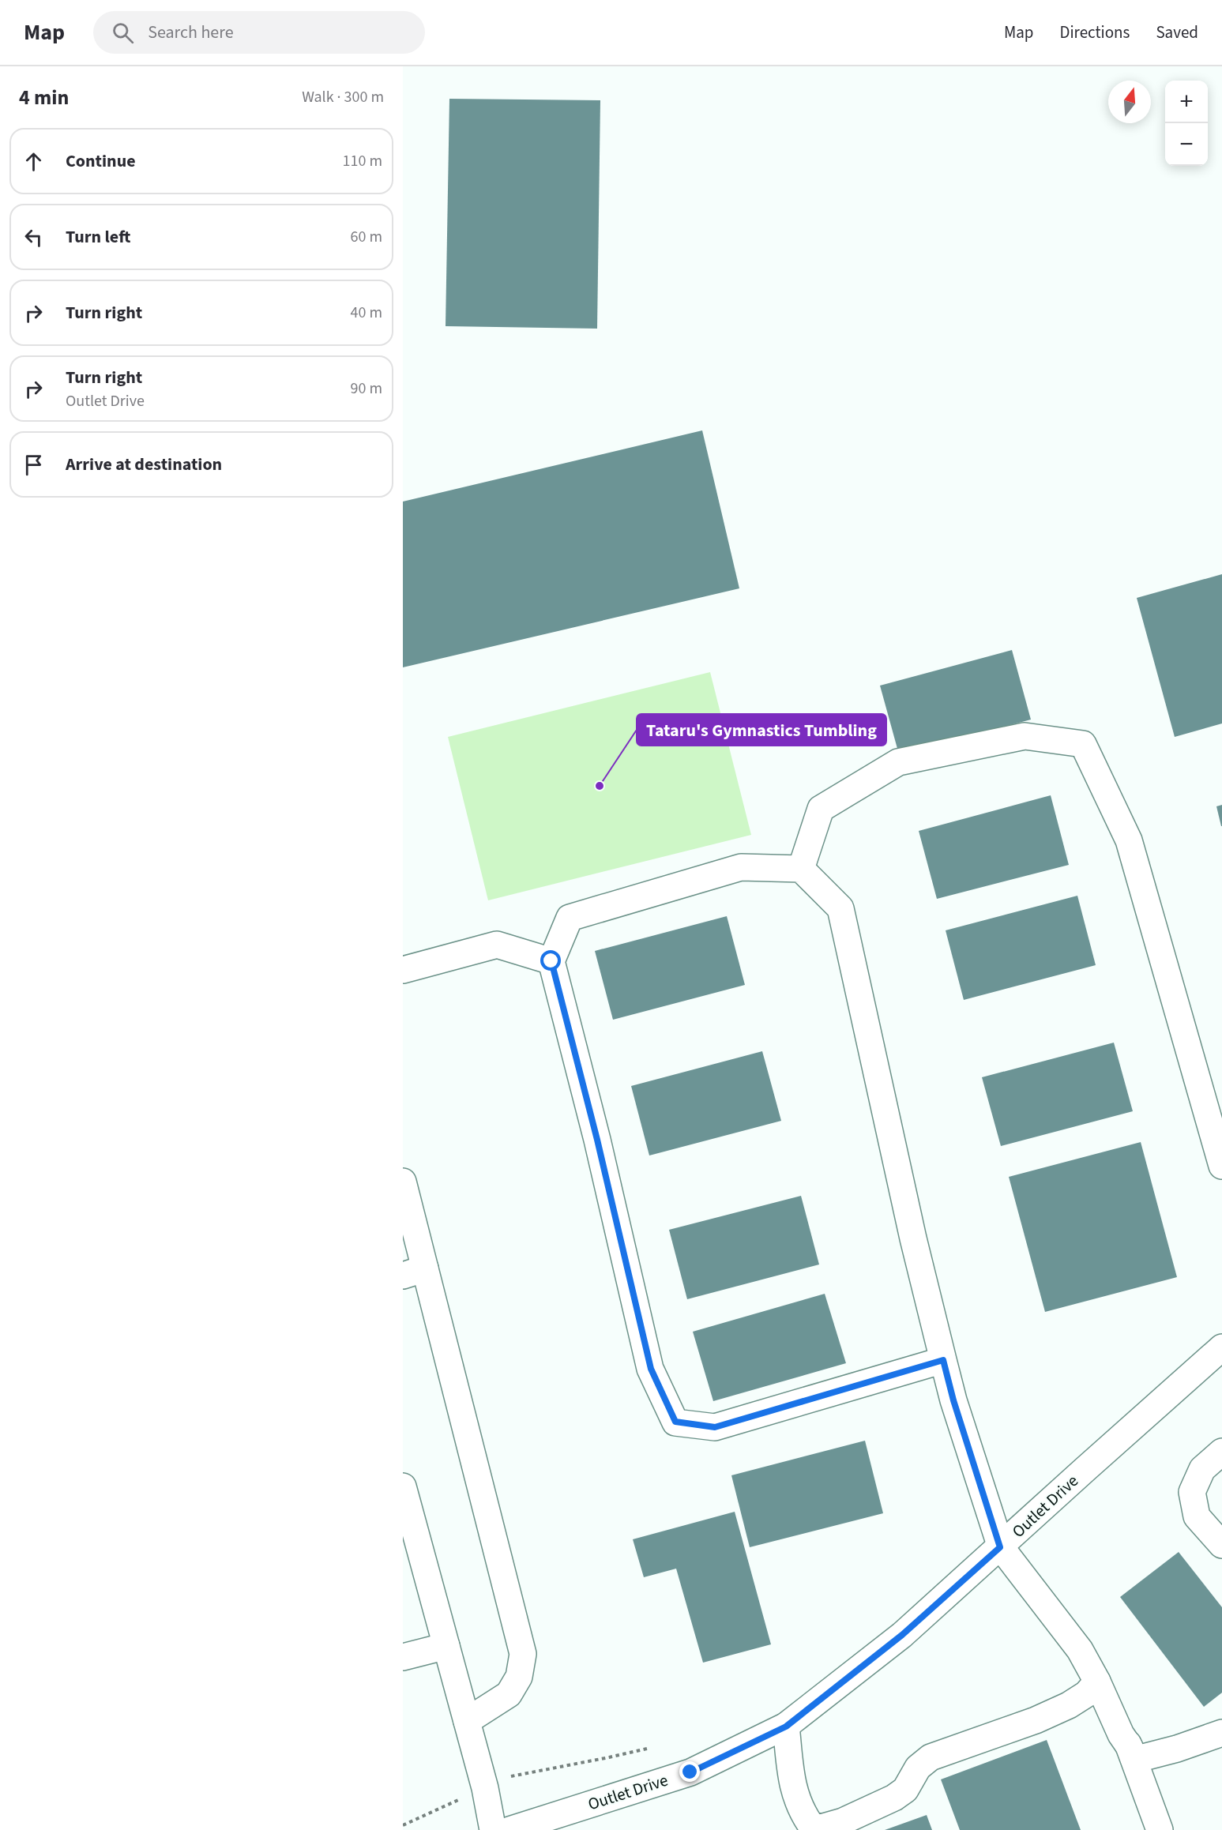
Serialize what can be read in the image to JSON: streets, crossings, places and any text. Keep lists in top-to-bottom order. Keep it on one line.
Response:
{"streets":{"street":["Outlet Drive"]},"places":["Tataru's Gymnastics Tumbling"],"north":"top","page":{"header":"Map","search":"Search here","nav":["Map","Directions","Saved"],"heading":["4 min","Walk · 300 m"],"map_buttons":["+","−"],"list":[["Continue","110 m"],["Turn left","60 m"],["Turn right","40 m"],["Turn right","Outlet Drive","90 m"],"Arrive at destination"]}}
